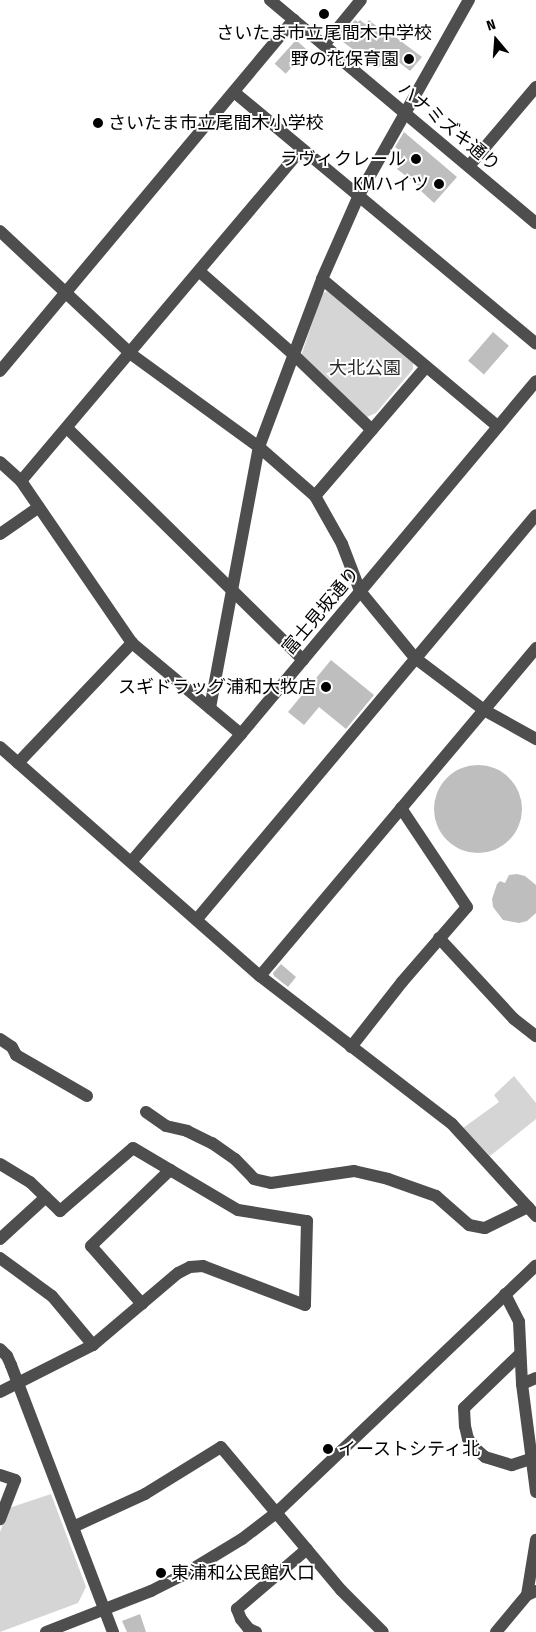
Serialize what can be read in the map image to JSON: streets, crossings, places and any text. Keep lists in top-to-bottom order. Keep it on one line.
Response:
{"streets":{"street":["ハナミズキ通り","富士見坂通り"]},"parks":["大北公園"],"places":["さいたま市立尾間木中学校","野の花保育園","さいたま市立尾間木小学校","ラヴィクレール","KMハイツ","スギドラッグ浦和大牧店","イーストシティ北","東浦和公民館入口"],"north":"top"}
